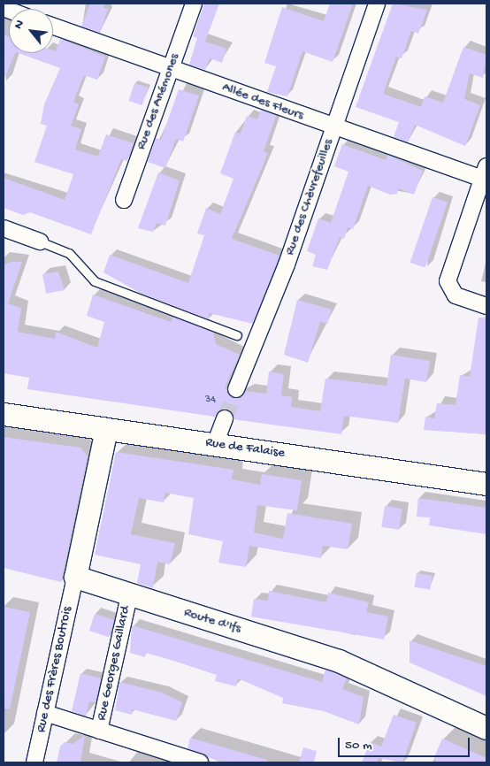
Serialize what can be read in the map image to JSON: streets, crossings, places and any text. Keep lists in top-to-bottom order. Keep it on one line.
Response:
{"streets":{"street":["Rue des Anémones","Allée des Fleurs","Rue des Chèvrefeuilles","Rue de Falaise","Route d'Ifs","Rue Georges Gaillard","Rue des Frères Boutrois"]},"crossings":[["Rue des Anémones","Allée des Fleurs"],["Allée des Fleurs","Rue des Chèvrefeuilles"],["Route d'Ifs","Rue Georges Gaillard"],["Route d'Ifs","Rue des Frères Boutrois"],["Rue Georges Gaillard","Rue des Frères Boutrois"]],"house_numbers":["34"],"scale_bar":"50 m","north":"top left"}
